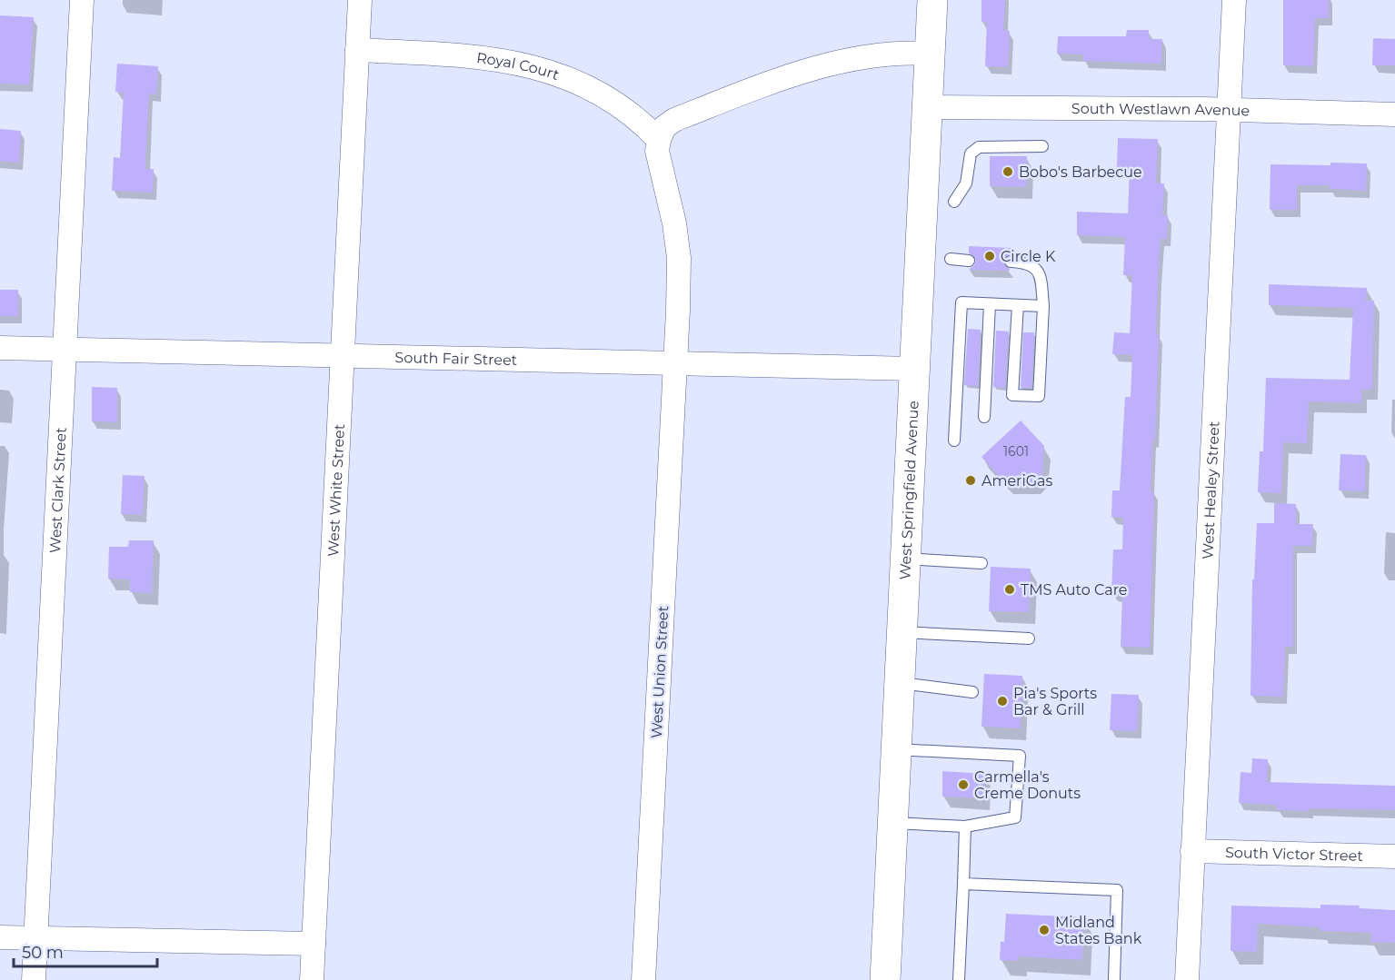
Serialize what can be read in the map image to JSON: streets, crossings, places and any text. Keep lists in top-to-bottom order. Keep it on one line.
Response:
{"streets":{"main road":["West Springfield Avenue"],"street":["Royal Court","South Westlawn Avenue","South Fair Street","West Clark Street","West White Street","West Healey Street","West Union Street","South Victor Street"]},"crossings":[["Royal Court","West White Street"],["South Westlawn Avenue","West Springfield Avenue"],["South Westlawn Avenue","West Healey Street"],["South Fair Street","West Springfield Avenue"],["South Fair Street","West Clark Street"],["South Fair Street","West White Street"],["South Fair Street","West Union Street"],["West Healey Street","South Victor Street"]],"places":["Bobo's Barbecue","Circle K","AmeriGas","TMS Auto Care","Pia's Sports Bar & Grill","Carmella's Creme Donuts","Midland States Bank"],"house_numbers":["1601"],"scale_bar":"50 m"}
